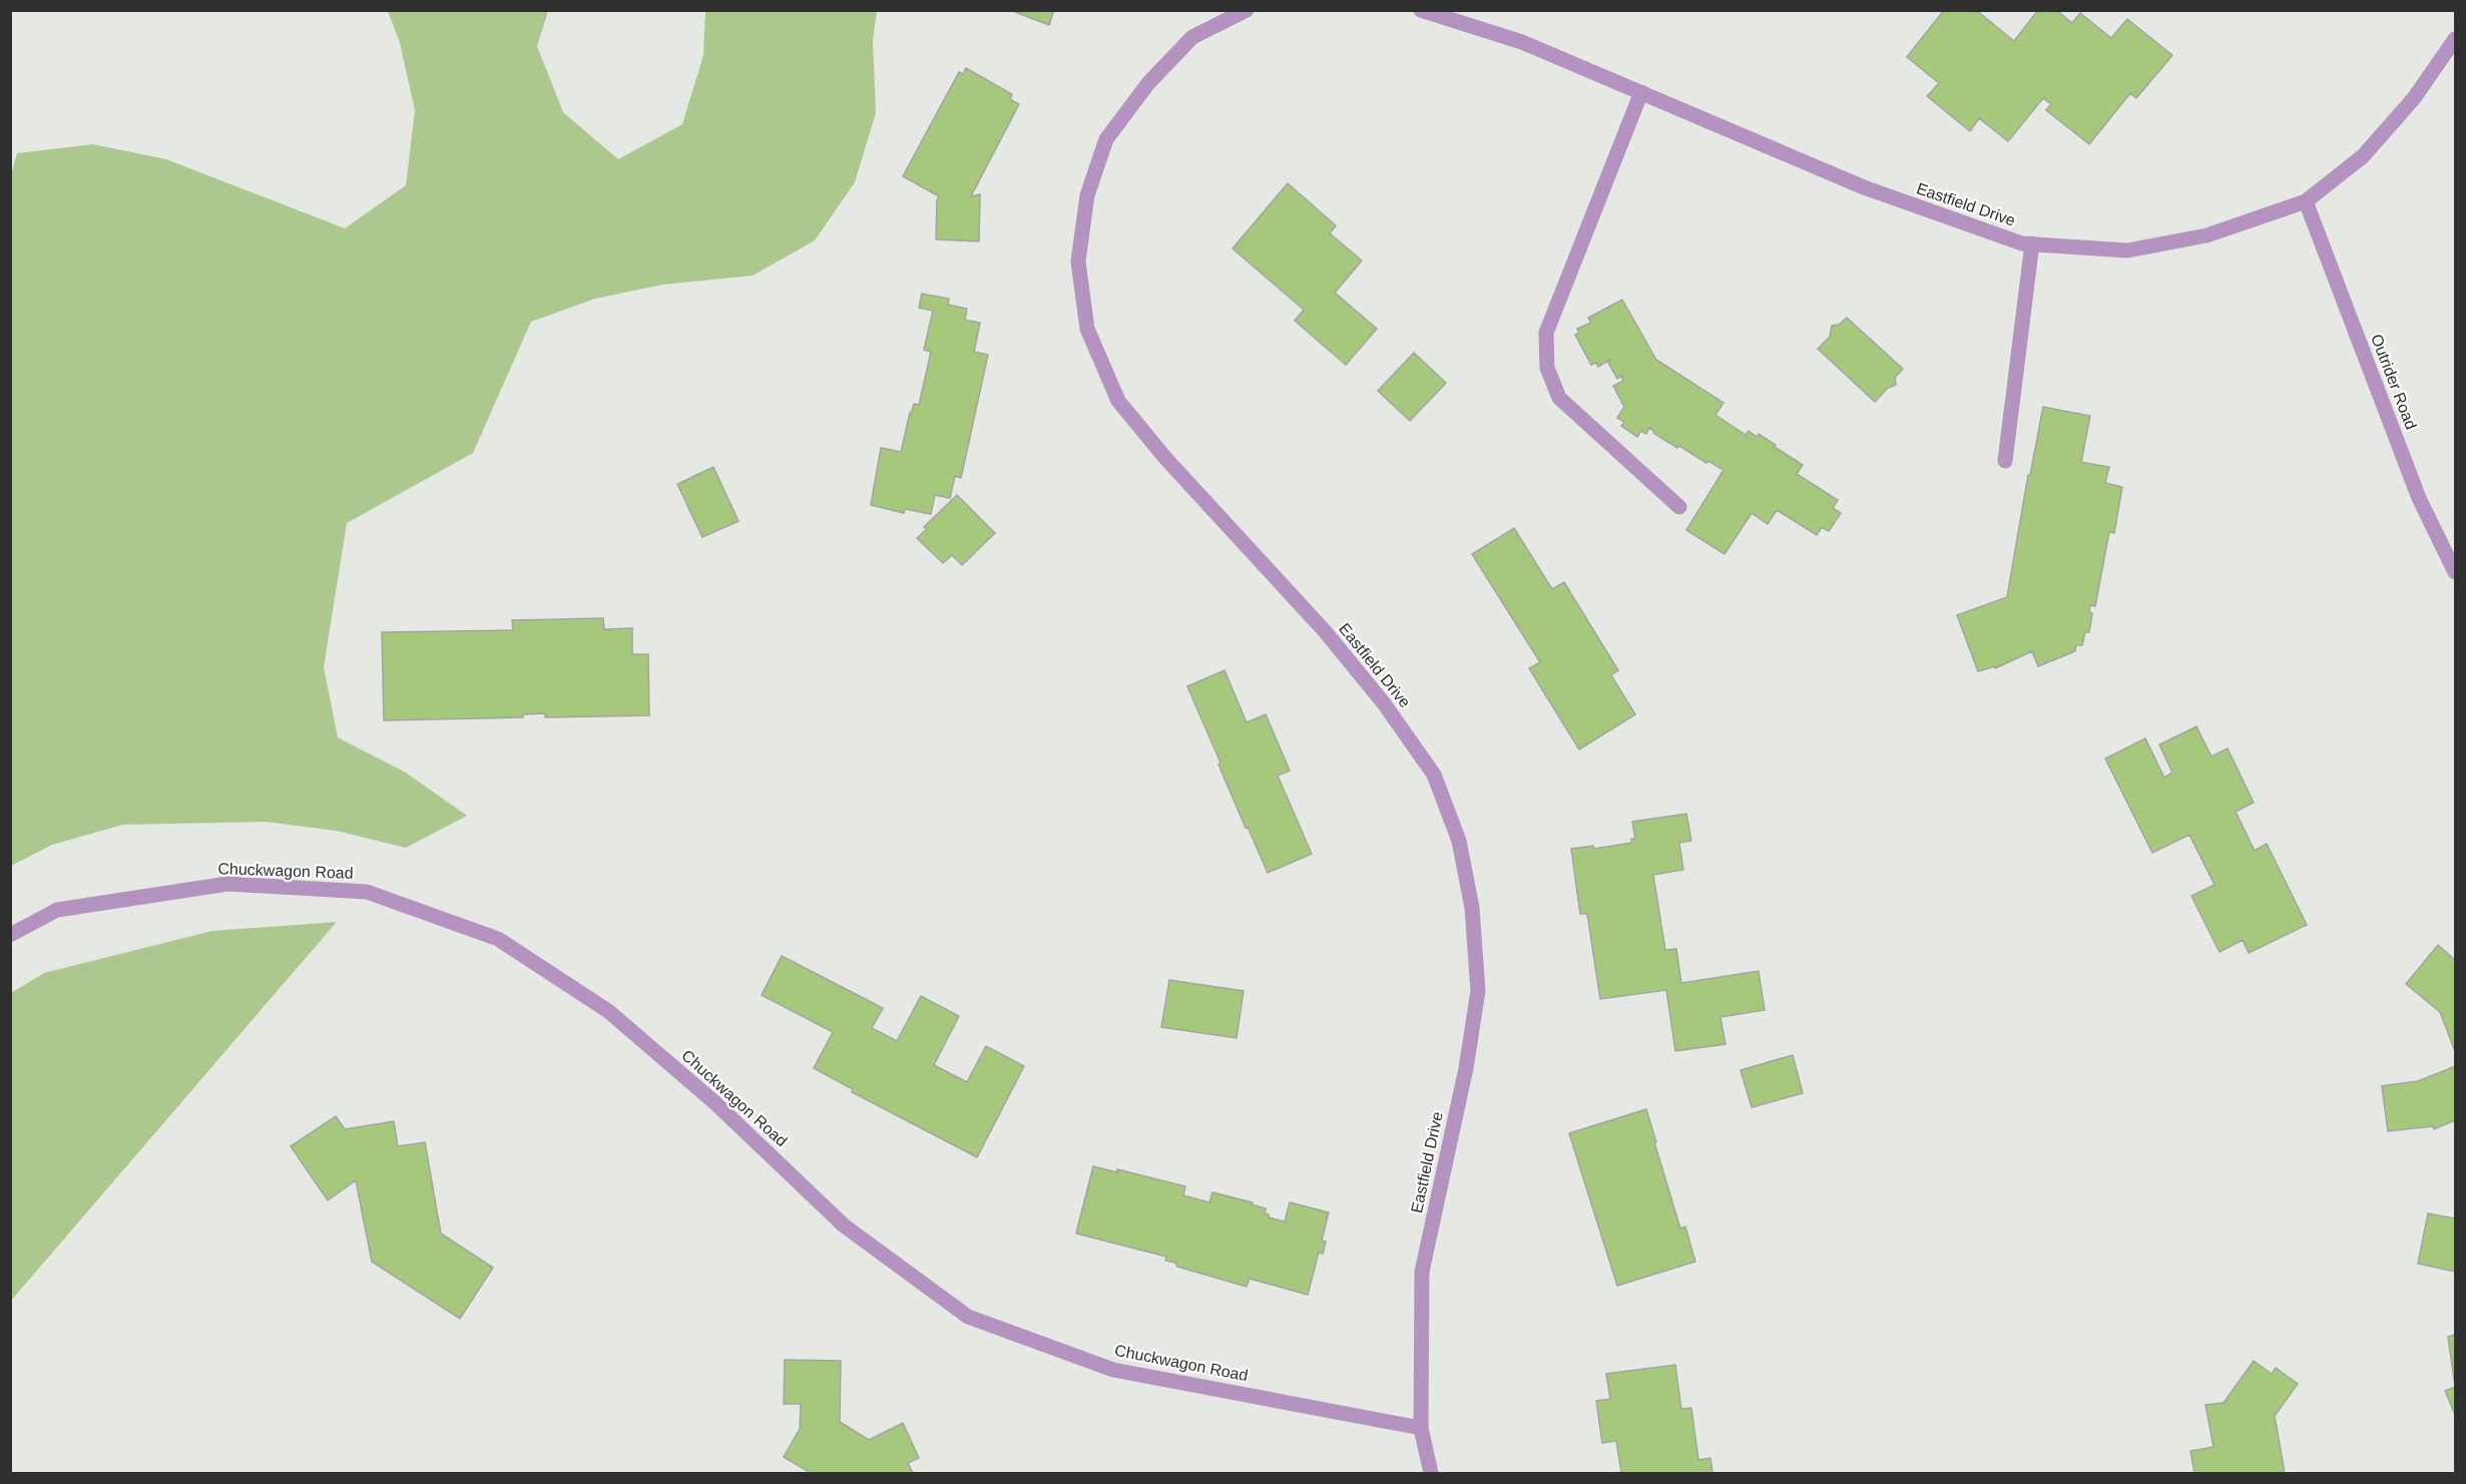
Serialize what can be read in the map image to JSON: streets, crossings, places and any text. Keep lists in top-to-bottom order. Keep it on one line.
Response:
{"streets":{"street":["Eastfield Drive","Outrider Road","Chuckwagon Road"]},"crossings":[["Eastfield Drive","Outrider Road"],["Eastfield Drive","Chuckwagon Road"]]}
